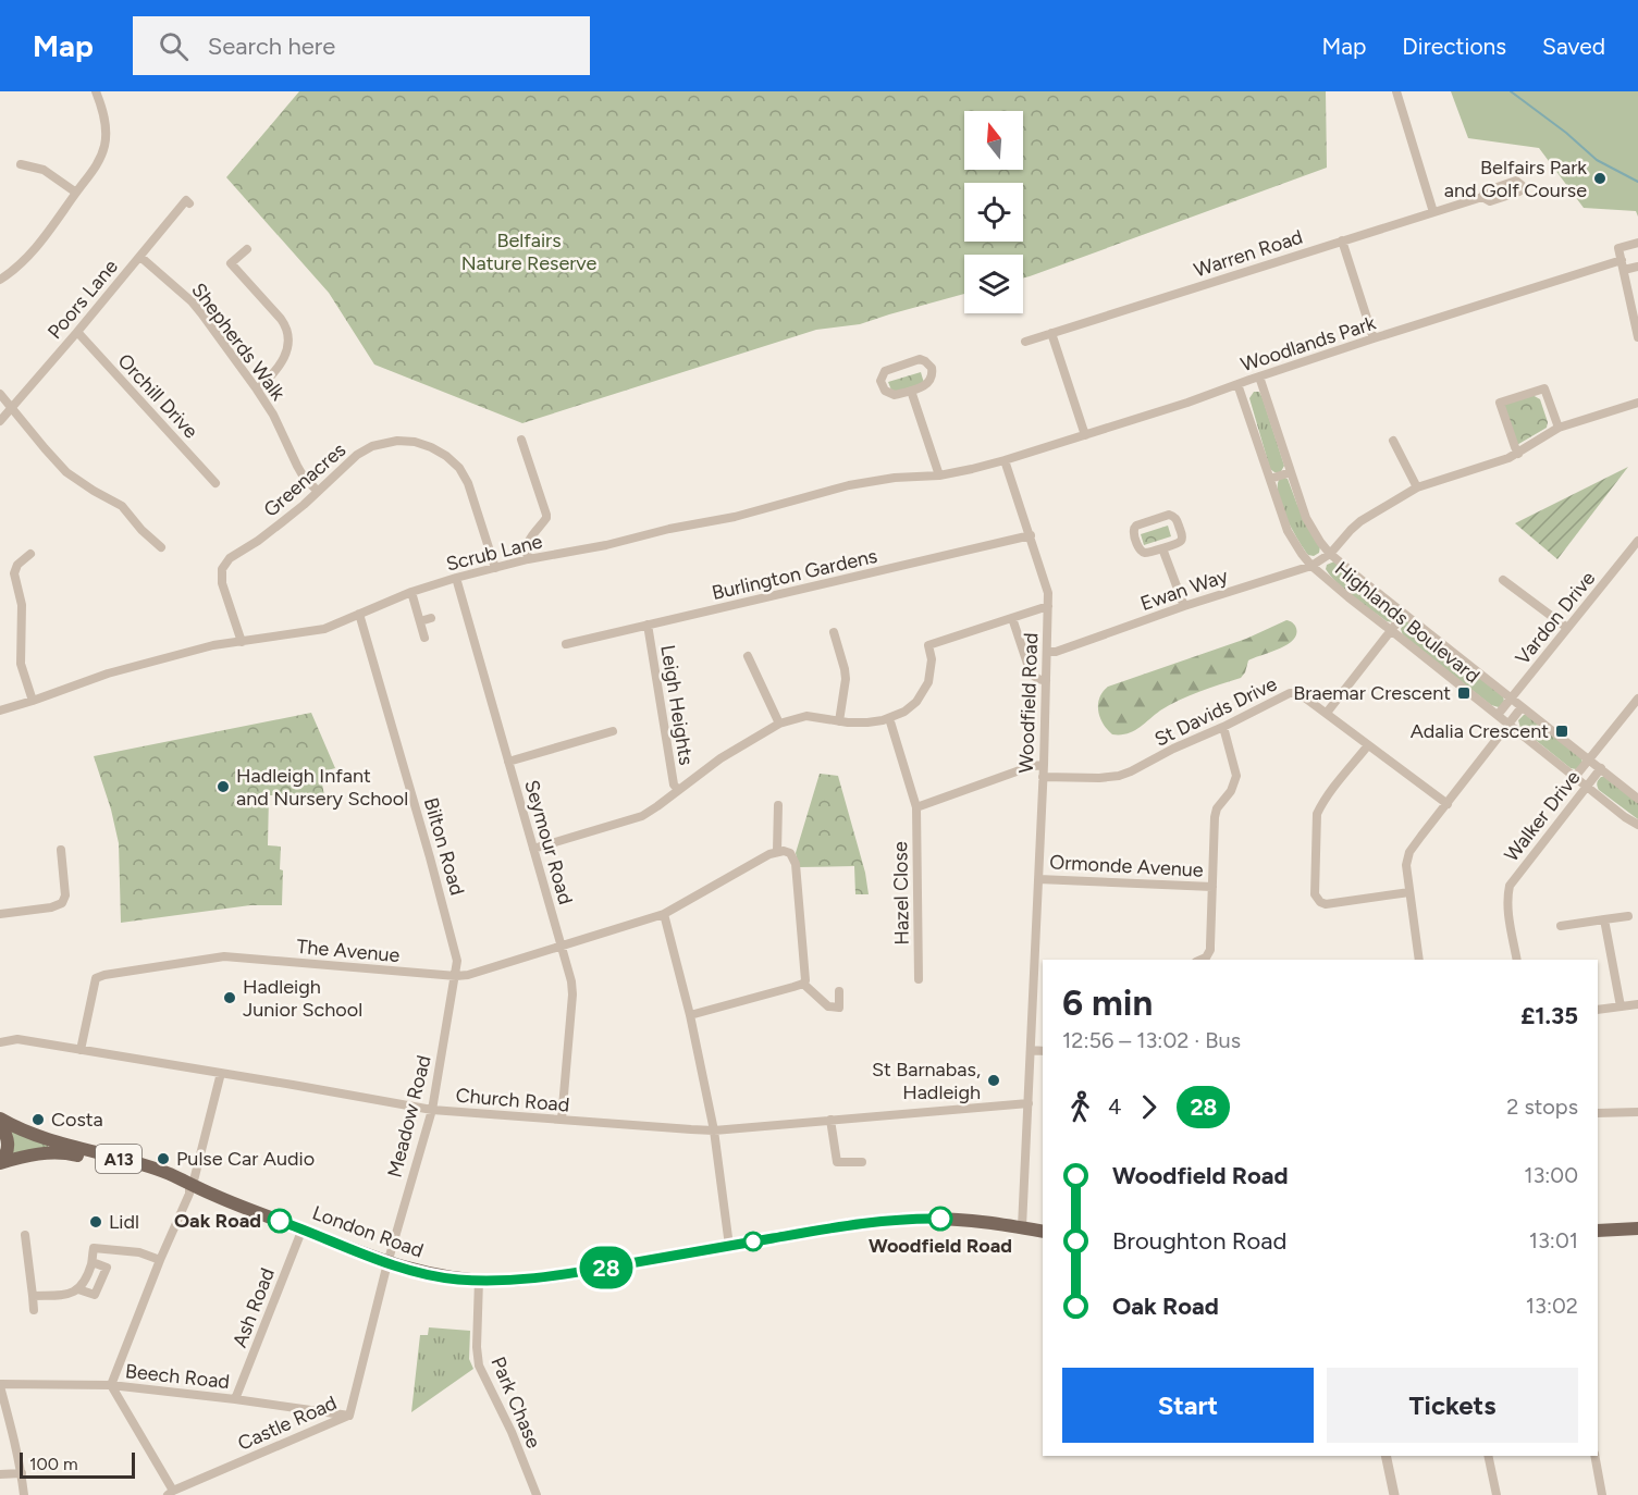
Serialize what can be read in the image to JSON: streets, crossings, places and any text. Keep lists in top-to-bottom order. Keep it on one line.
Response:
{"streets":{"main road":["A13","London Road"],"street":["Warren Road","Poors Lane","Shepherds Walk","Woodlands Park","Orchill Drive","Greenacres","Scrub Lane","Burlington Gardens","Ewan Way","Vardon Drive","Highlands Boulevard","Woodfield Road","Leigh Heights","St Davids Drive","Walker Drive","Seymour Road","Bilton Road","Ormonde Avenue","Hazel Close","The Avenue","Church Road","Meadow Road","Ash Road","Beech Road","Park Chase","Castle Road"]},"crossings":[["Poors Lane","Shepherds Walk"],["Poors Lane","Orchill Drive"],["Shepherds Walk","Greenacres"],["Woodlands Park","Scrub Lane"],["Woodlands Park","Highlands Boulevard"],["Woodlands Park","Woodfield Road"],["Greenacres","Scrub Lane"],["Scrub Lane","Woodfield Road"],["Scrub Lane","Seymour Road"],["Scrub Lane","Bilton Road"],["Burlington Gardens","Woodfield Road"],["Burlington Gardens","Leigh Heights"],["Ewan Way","Highlands Boulevard"],["Ewan Way","Woodfield Road"],["Vardon Drive","Highlands Boulevard"],["Highlands Boulevard","Walker Drive"],["Woodfield Road","St Davids Drive"],["Woodfield Road","Ormonde Avenue"],["Woodfield Road","Church Road"],["Woodfield Road","London Road"],["Seymour Road","The Avenue"],["Seymour Road","Church Road"],["Bilton Road","The Avenue"],["Bilton Road","Meadow Road"],["The Avenue","Church Road"],["The Avenue","Meadow Road"],["Church Road","Meadow Road"],["Meadow Road","London Road"],["Meadow Road","Castle Road"],["A13","London Road"],["London Road","Ash Road"],["London Road","Park Chase"],["London Road","Castle Road"],["Ash Road","Beech Road"],["Beech Road","Castle Road"]],"parks":["Belfairs Nature Reserve"],"places":{"other":["Belfairs Park and Golf Course","Hadleigh Infant and Nursery School","Hadleigh Junior School","St Barnabas, Hadleigh","Costa","Pulse Car Audio","Woodfield Road","Oak Road","Lidl"],"transit":["Braemar Crescent","Adalia Crescent"]},"lines":["bus line 28"],"scale_bar":"100 m","north":"top","page":{"header":"Map","search":"Search here","nav":["Map","Directions","Saved"],"on_map":"28","heading":["6 min","12:56 – 13:02 · Bus","£1.35"],"legs":["4","28","2 stops"],"list":[{"name":"Woodfield Road","value":"13:00"},{"name":"Broughton Road","value":"13:01"},{"name":"Oak Road","value":"13:02"}],"buttons":["Start","Tickets"],"scale":"100 m"}}
